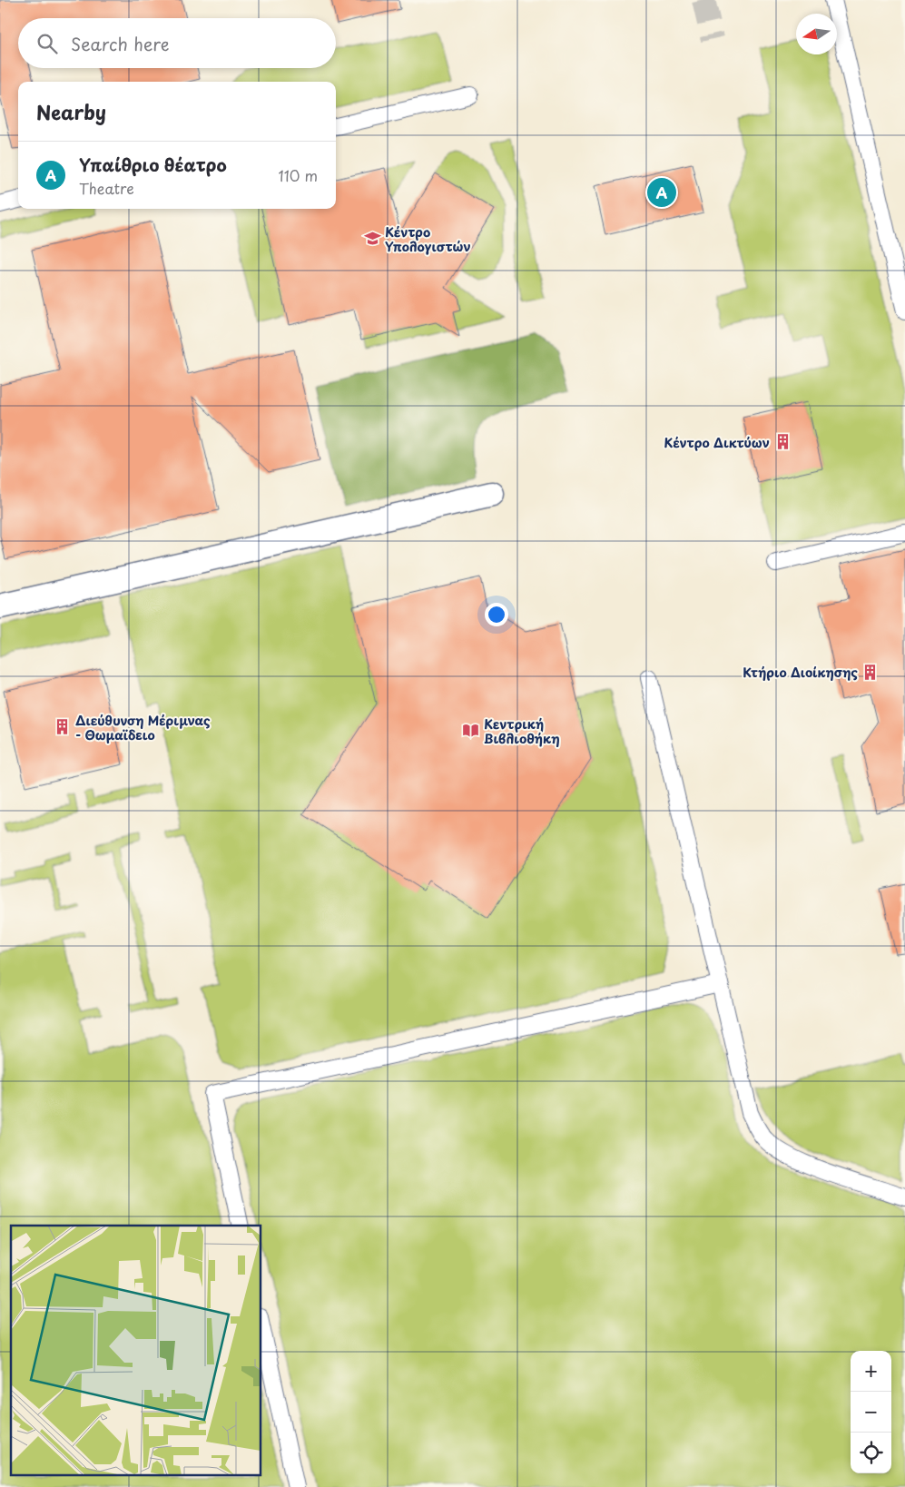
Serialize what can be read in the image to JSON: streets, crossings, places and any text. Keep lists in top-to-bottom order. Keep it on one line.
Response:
{"places":{"school or university":["Κέντρο Υπολογιστών"],"building":["Κέντρο Δικτύων","Κτήριο Διοίκησης","Διεύθυνση Μέριμνας - Θωμαϊδειο"],"library":["Κεντρική Βιβλιοθήκη"]},"north":"left","page":{"search":"Search here","heading":"Nearby","list":[{"mark":"A","name":"Υπαίθριο θέατρο","note":"Theatre","value":"110 m"}],"pins":"A","map_buttons":["+","−"]}}
